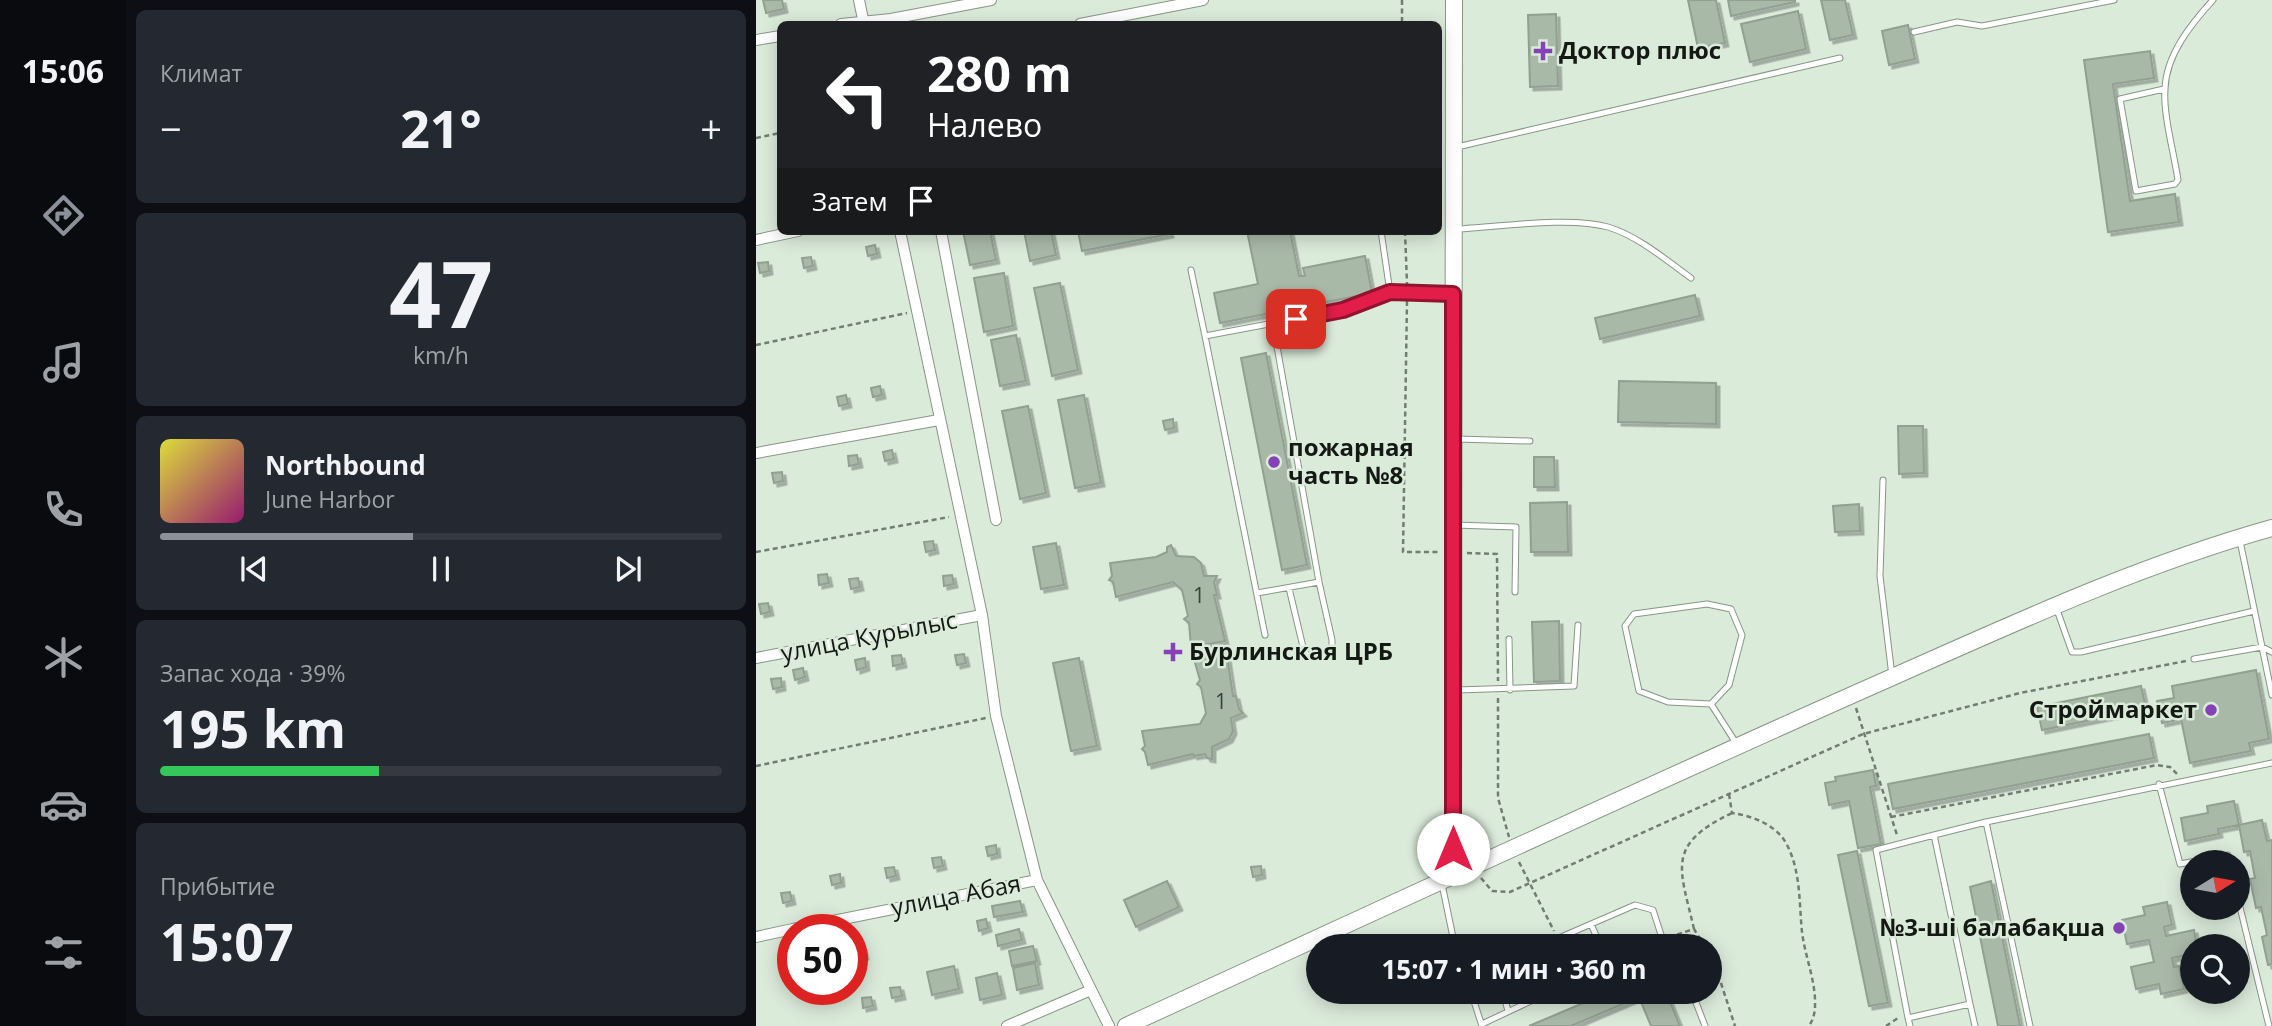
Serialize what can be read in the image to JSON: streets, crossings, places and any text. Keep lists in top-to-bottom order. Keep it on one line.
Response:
{"streets":{"street":["улица Курылыс","улица Абая"]},"places":{"health":["Доктор плюс","Бурлинская ЦРБ"],"other":["пожарная часть №8","Строймаркет","№3-ші балабақша"]},"house_numbers":["1","1"],"north":"right","page":{"tabs":"15:06","tile":["Климат",["47","km/h"],["Запас хода · 39%","195 km"],["Прибытие","15:07"]],"turn":["280 m","Налево"],"heat":["−","21°","+"],"then":"Затем","song":["Northbound","June Harbor"],"limit":"50","trip":"15:07 · 1 мин · 360 m"}}
